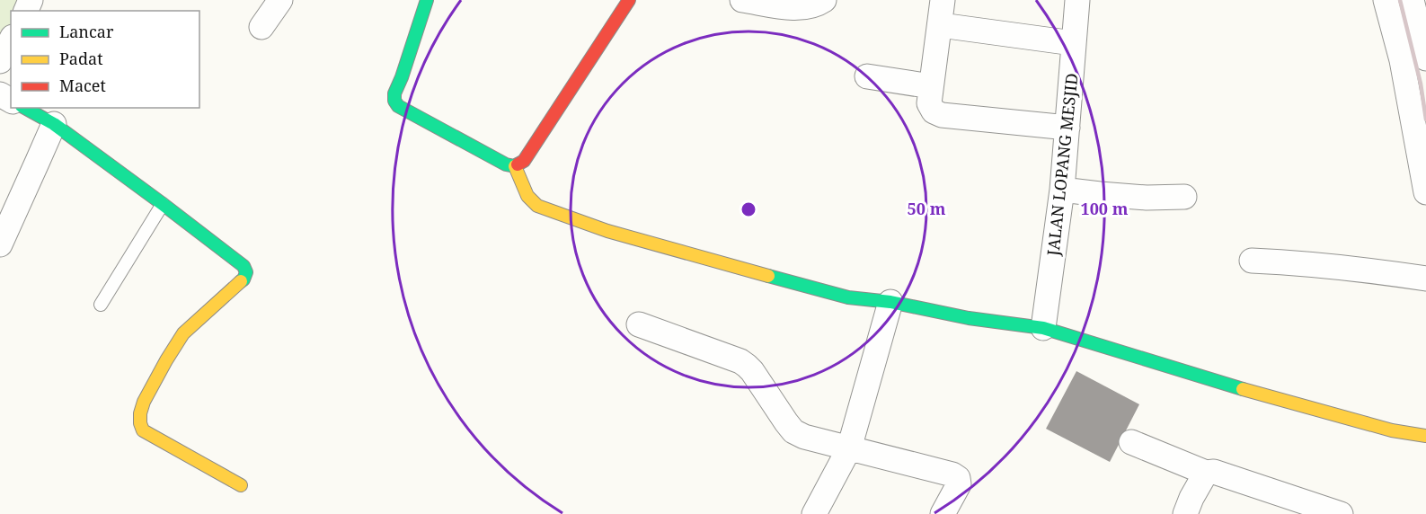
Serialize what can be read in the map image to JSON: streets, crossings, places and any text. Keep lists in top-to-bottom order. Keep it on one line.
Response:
{"streets":{"street":["JALAN LOPANG MESJID"]},"legend":["Lancar","Padat","Macet"],"rings":["50 m","100 m"]}
